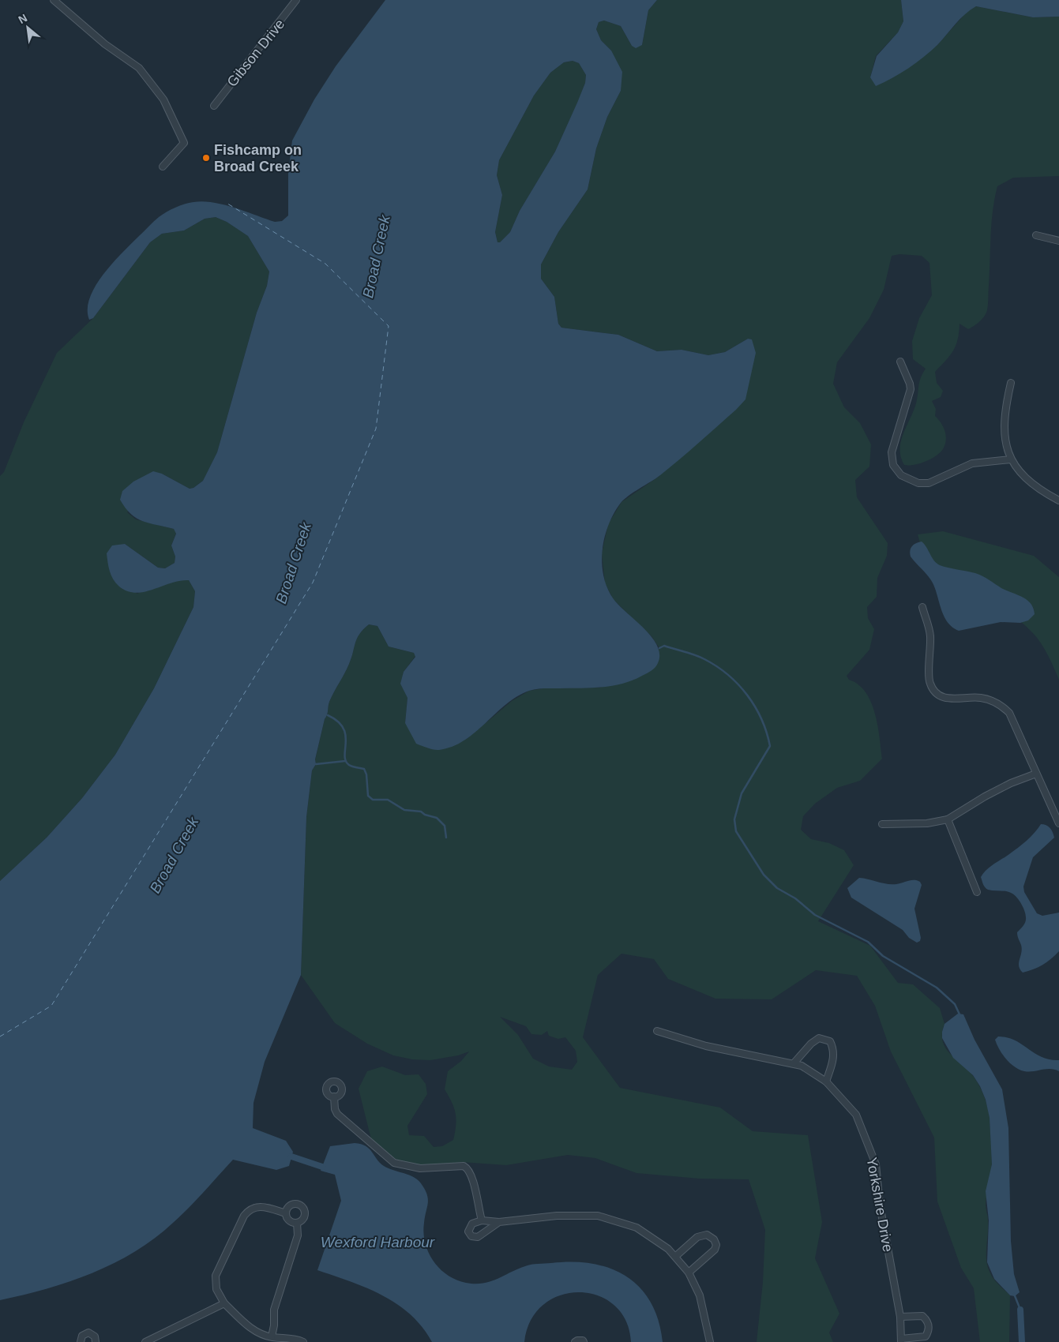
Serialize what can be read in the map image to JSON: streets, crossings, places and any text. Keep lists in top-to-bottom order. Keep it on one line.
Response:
{"streets":{"street":["Gibson Drive","Yorkshire Drive"]},"water":["Broad Creek","Wexford Harbour"],"places":["Fishcamp on Broad Creek"],"north":"top left"}
